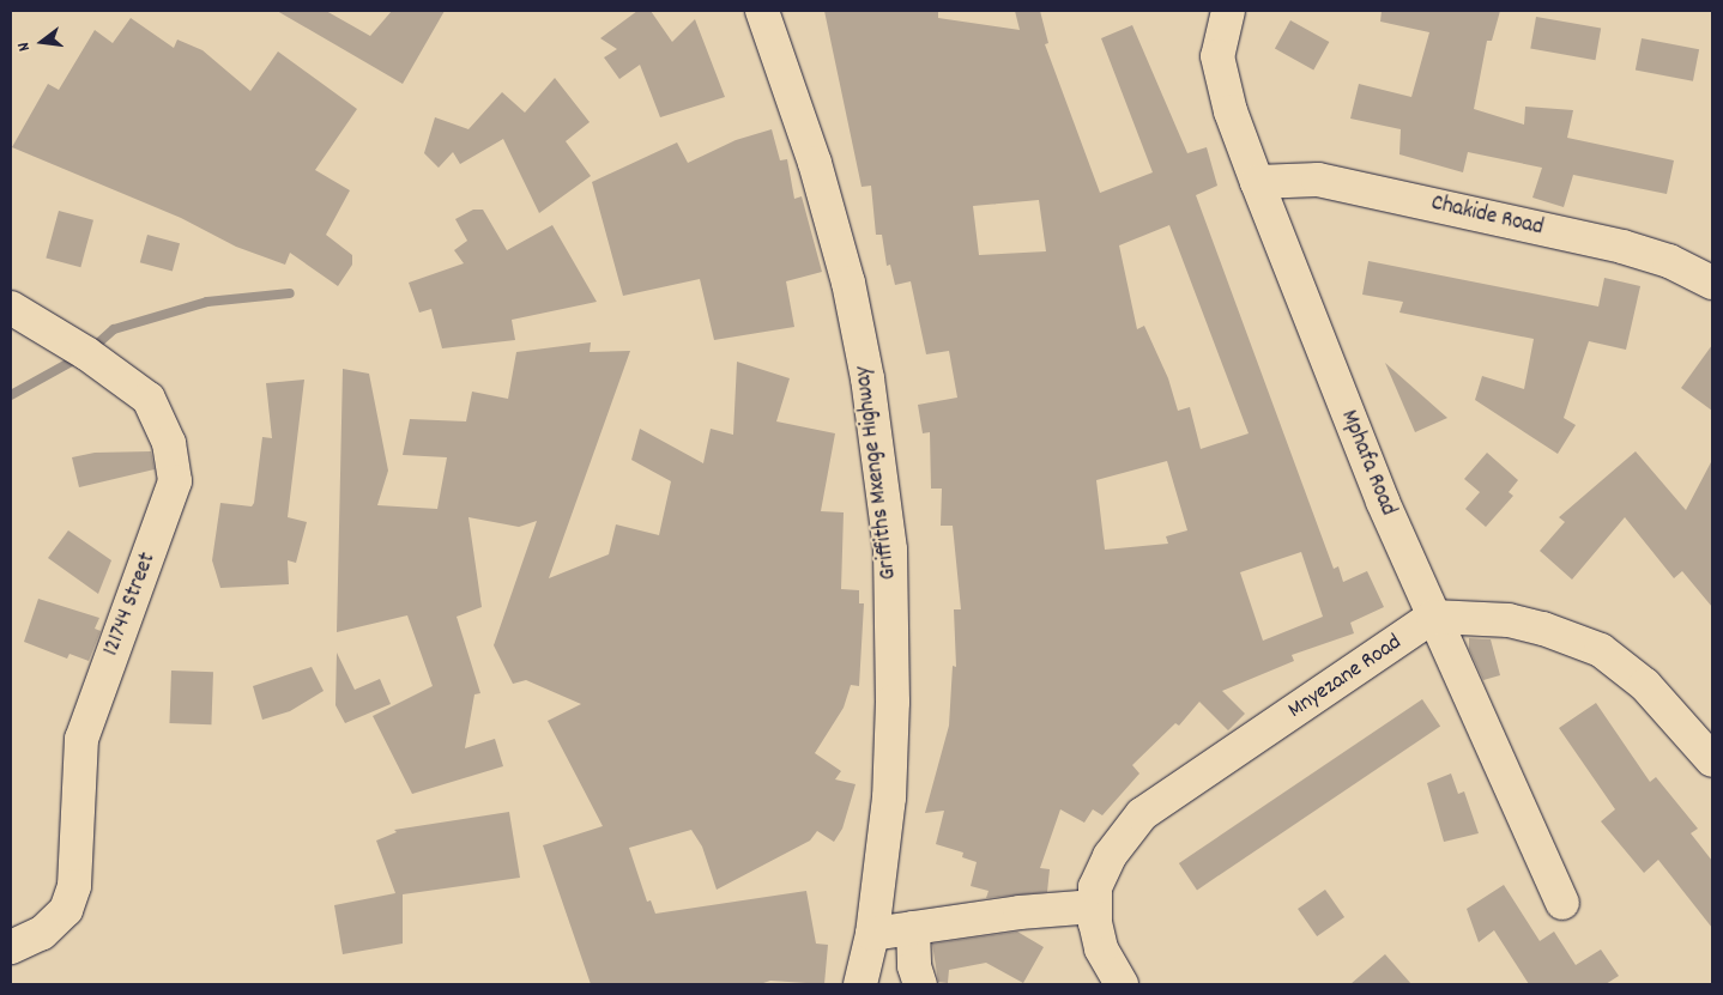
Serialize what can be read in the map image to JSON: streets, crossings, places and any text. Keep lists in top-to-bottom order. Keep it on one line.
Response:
{"streets":{"street":["Chakide Road","Mphafa Road","Griffiths Mxenge Highway","121744 Street","Mnyezane Road"]},"crossings":[["Chakide Road","Mphafa Road"],["Mphafa Road","Mnyezane Road"]],"north":"left"}
